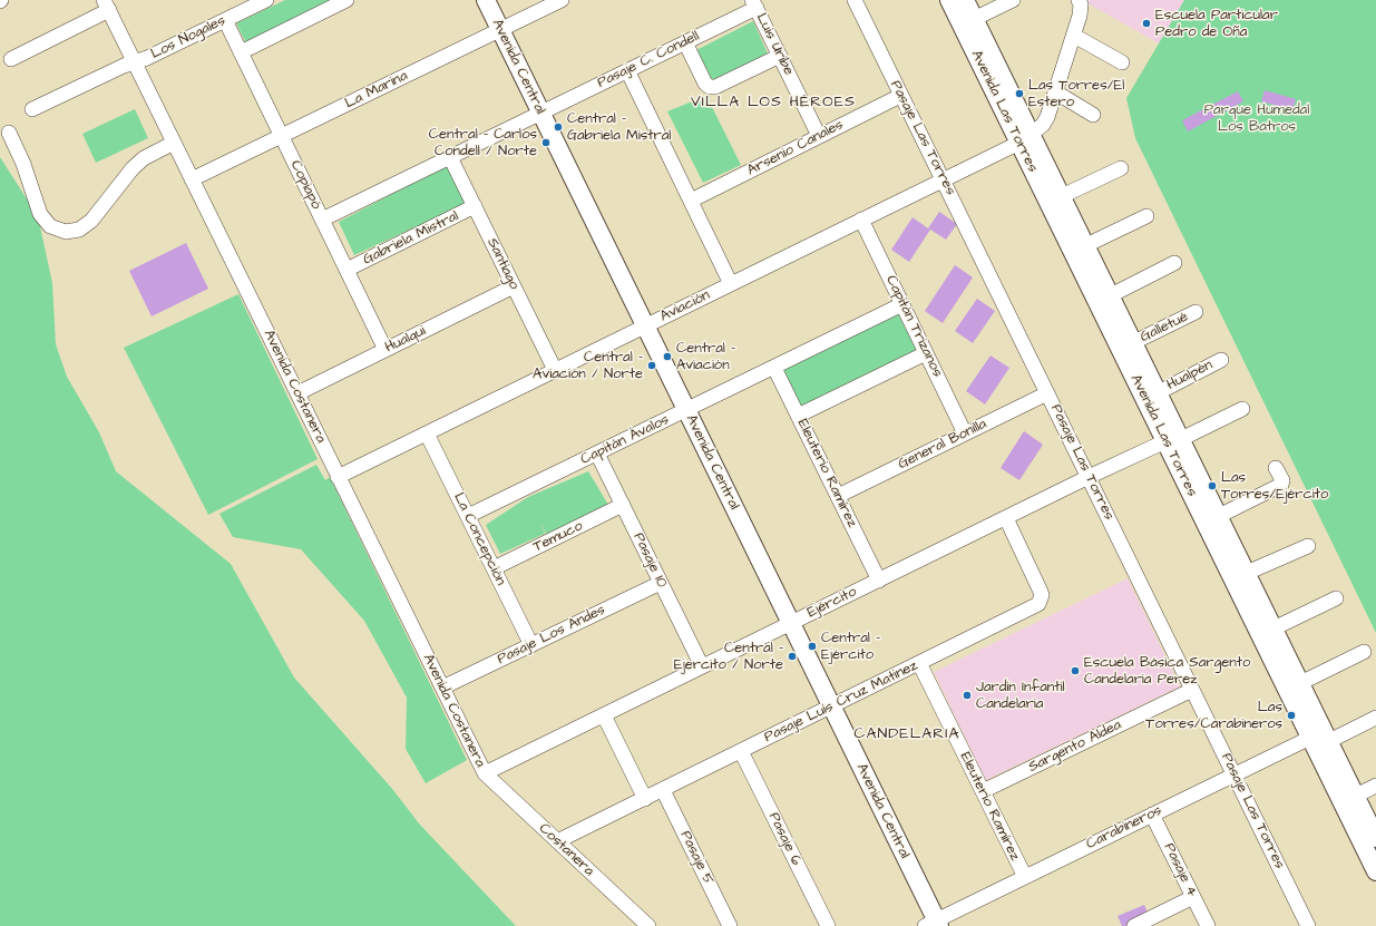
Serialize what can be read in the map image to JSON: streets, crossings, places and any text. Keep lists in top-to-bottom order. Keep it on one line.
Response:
{"streets":{"street":["Los Nogales","Luis Uribe","Pasaje C. Condell","Avenida Central","La Marina","Avenida Las Torres","Pasaje Las Torres","Arsenio Canales","Copiapó","Gabriela Mistral","Santiago","Aviación","Capitán Trizanos","Galletué","Hualqui","Hualpén","Avenida Costanera","Capitán Ávalos","General Bonilla","Eleuterio Ramírez","Temuco","La Concepción","Pasaje 10","Ejército","Pasaje Los Andes","Pasaje Luís Cruz Matinez","Sargento Aldea","Carabineros","Pasaje 6","Costanera","Pasaje 5","Pasaje 4"]},"crossings":[["Los Nogales","Copiapó"],["Los Nogales","Avenida Costanera"],["Luis Uribe","Pasaje C. Condell"],["Luis Uribe","Arsenio Canales"],["Pasaje C. Condell","Avenida Central"],["Avenida Central","La Marina"],["Avenida Central","Aviación"],["Avenida Central","Capitán Ávalos"],["Avenida Central","Ejército"],["Avenida Central","Pasaje Luís Cruz Matinez"],["Avenida Central","Carabineros"],["La Marina","Copiapó"],["La Marina","Avenida Costanera"],["Avenida Las Torres","Aviación"],["Avenida Las Torres","Galletué"],["Avenida Las Torres","Hualpén"],["Avenida Las Torres","Ejército"],["Avenida Las Torres","Carabineros"],["Pasaje Las Torres","Arsenio Canales"],["Pasaje Las Torres","Aviación"],["Pasaje Las Torres","General Bonilla"],["Pasaje Las Torres","Ejército"],["Pasaje Las Torres","Sargento Aldea"],["Pasaje Las Torres","Carabineros"],["Copiapó","Gabriela Mistral"],["Copiapó","Hualqui"],["Gabriela Mistral","Santiago"],["Santiago","Aviación"],["Santiago","Hualqui"],["Aviación","Capitán Trizanos"],["Aviación","Avenida Costanera"],["Aviación","La Concepción"],["Capitán Trizanos","Capitán Ávalos"],["Capitán Trizanos","General Bonilla"],["Hualqui","Avenida Costanera"],["Avenida Costanera","Ejército"],["Avenida Costanera","Pasaje Los Andes"],["Avenida Costanera","Costanera"],["Capitán Ávalos","Eleuterio Ramírez"],["Capitán Ávalos","La Concepción"],["Capitán Ávalos","Pasaje 10"],["General Bonilla","Eleuterio Ramírez"],["Eleuterio Ramírez","Ejército"],["Eleuterio Ramírez","Pasaje Luís Cruz Matinez"],["Eleuterio Ramírez","Sargento Aldea"],["Eleuterio Ramírez","Carabineros"],["Temuco","La Concepción"],["Temuco","Pasaje 10"],["La Concepción","Pasaje Los Andes"],["Pasaje 10","Ejército"],["Pasaje 10","Pasaje Los Andes"],["Ejército","Pasaje Luís Cruz Matinez"],["Ejército","Costanera"],["Pasaje Luís Cruz Matinez","Pasaje 6"],["Pasaje Luís Cruz Matinez","Costanera"],["Pasaje Luís Cruz Matinez","Pasaje 5"],["Carabineros","Pasaje 4"]],"districts":["VILLA LOS HÉROES","CANDELARIA"],"parks":["Parque Humedal Los Batros"],"places":["Escuela Particular Pedro de Oña","Las Torres/El Estero","Central - Gabriela Mistral","Central - Carlos Condell / Norte","Central - Aviación","Central - Aviación / Norte","Las Torres/Ejército","Central - Ejército","Central - Ejercito / Norte","Escuela Básica Sargento Candelaria Perez","Jardín Infantil Candelaria","Las Torres/Carabineros"]}
